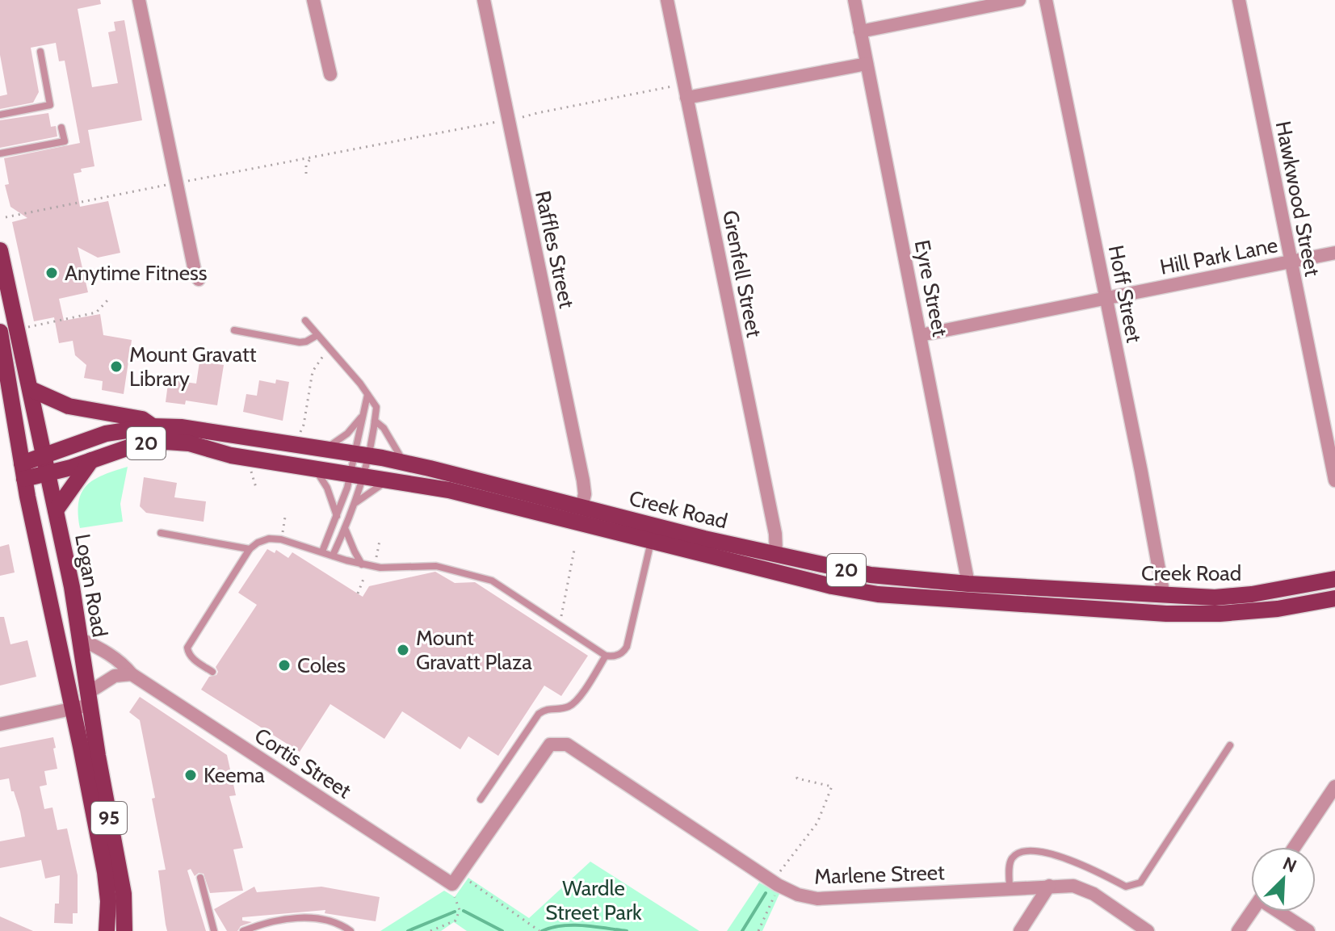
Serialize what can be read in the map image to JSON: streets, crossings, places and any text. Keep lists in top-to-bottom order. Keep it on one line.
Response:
{"streets":{"main road":["20","Creek Road","Logan Road","95"],"street":["Hawkwood Street","Raffles Street","Hill Park Lane","Grenfell Street","Eyre Street","Hoff Street","Cortis Street","Marlene Street"]},"crossings":[["Hawkwood Street","Hill Park Lane"],["Raffles Street","Creek Road"],["Hill Park Lane","Eyre Street"],["Hill Park Lane","Hoff Street"],["Grenfell Street","Creek Road"],["Eyre Street","Creek Road"],["Hoff Street","Creek Road"],["Creek Road","Logan Road"],["Logan Road","Cortis Street"],["Cortis Street","Marlene Street"]],"parks":["Wardle Street Park"],"places":["Anytime Fitness","Mount Gravatt Library","Mount Gravatt Plaza","Coles","Keema"],"north":"top right"}
